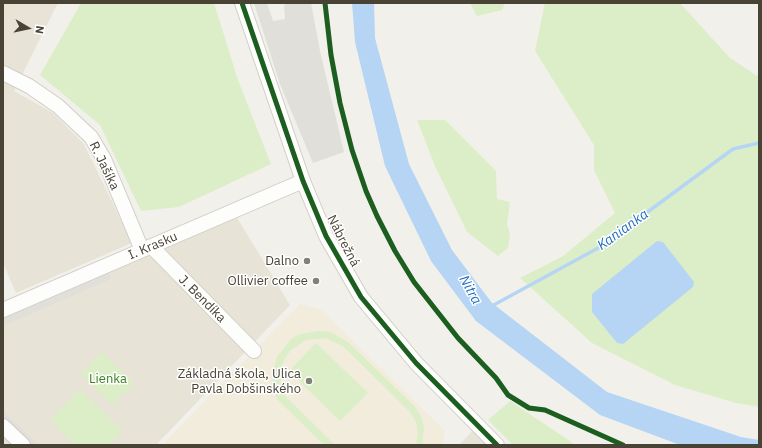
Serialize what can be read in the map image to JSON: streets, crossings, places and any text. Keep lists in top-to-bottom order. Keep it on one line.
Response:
{"streets":{"street":["R. Jašíka","Nábrežná","I. Krasku","J. Bendíka"]},"crossings":[["R. Jašíka","I. Krasku"],["R. Jašíka","J. Bendíka"],["Nábrežná","I. Krasku"],["I. Krasku","J. Bendíka"]],"water":["Kanianka","Nitra"],"parks":["Lienka"],"places":["Dalno","Ollivier coffee","Základná škola, Ulica Pavla Dobšinského"],"north":"right"}
